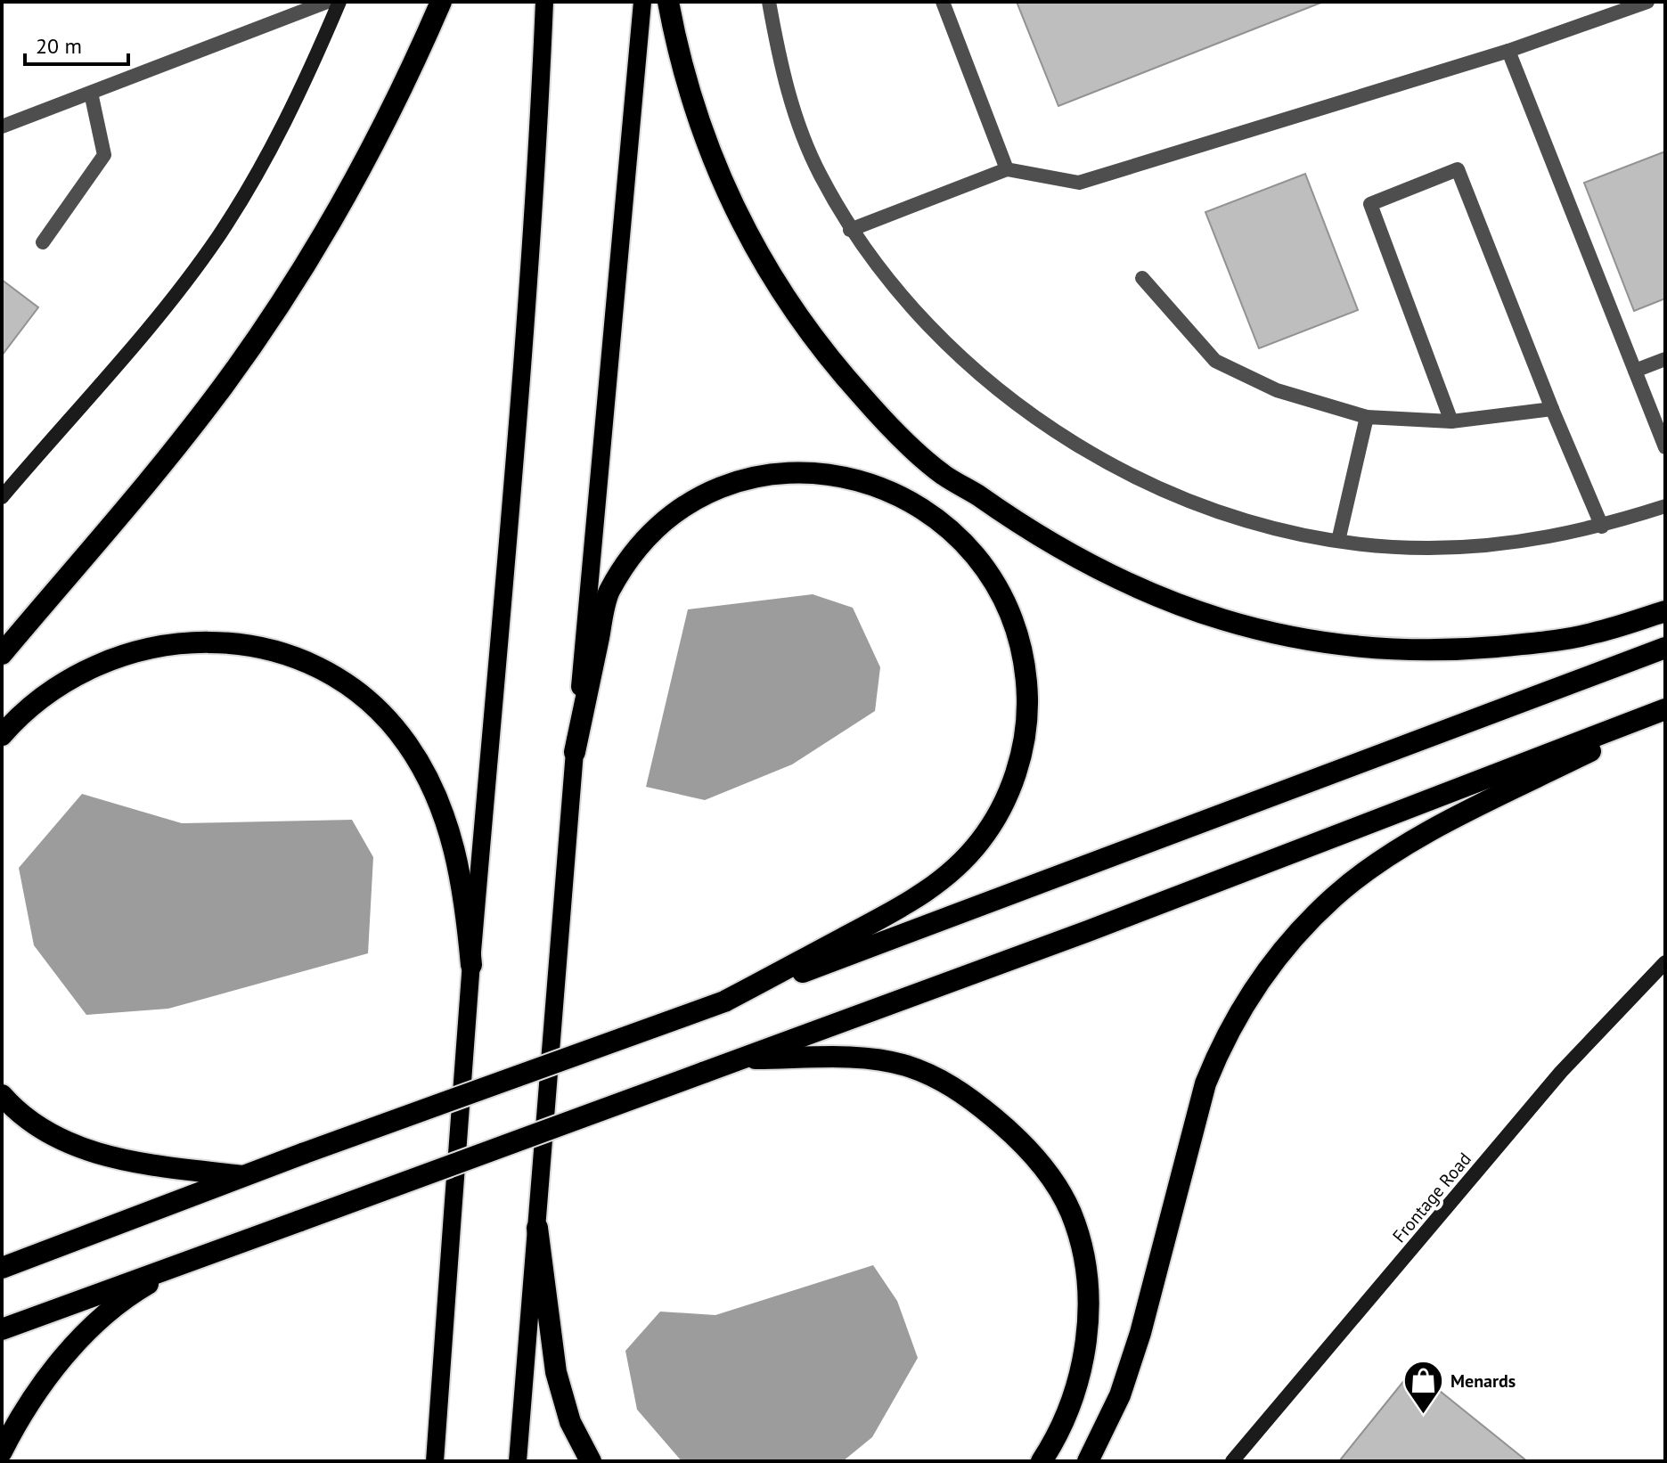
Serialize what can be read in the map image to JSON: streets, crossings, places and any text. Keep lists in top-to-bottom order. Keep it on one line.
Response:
{"streets":{"street":["Frontage Road"]},"places":{"shop":["Menards"]},"scale_bar":"20 m"}
